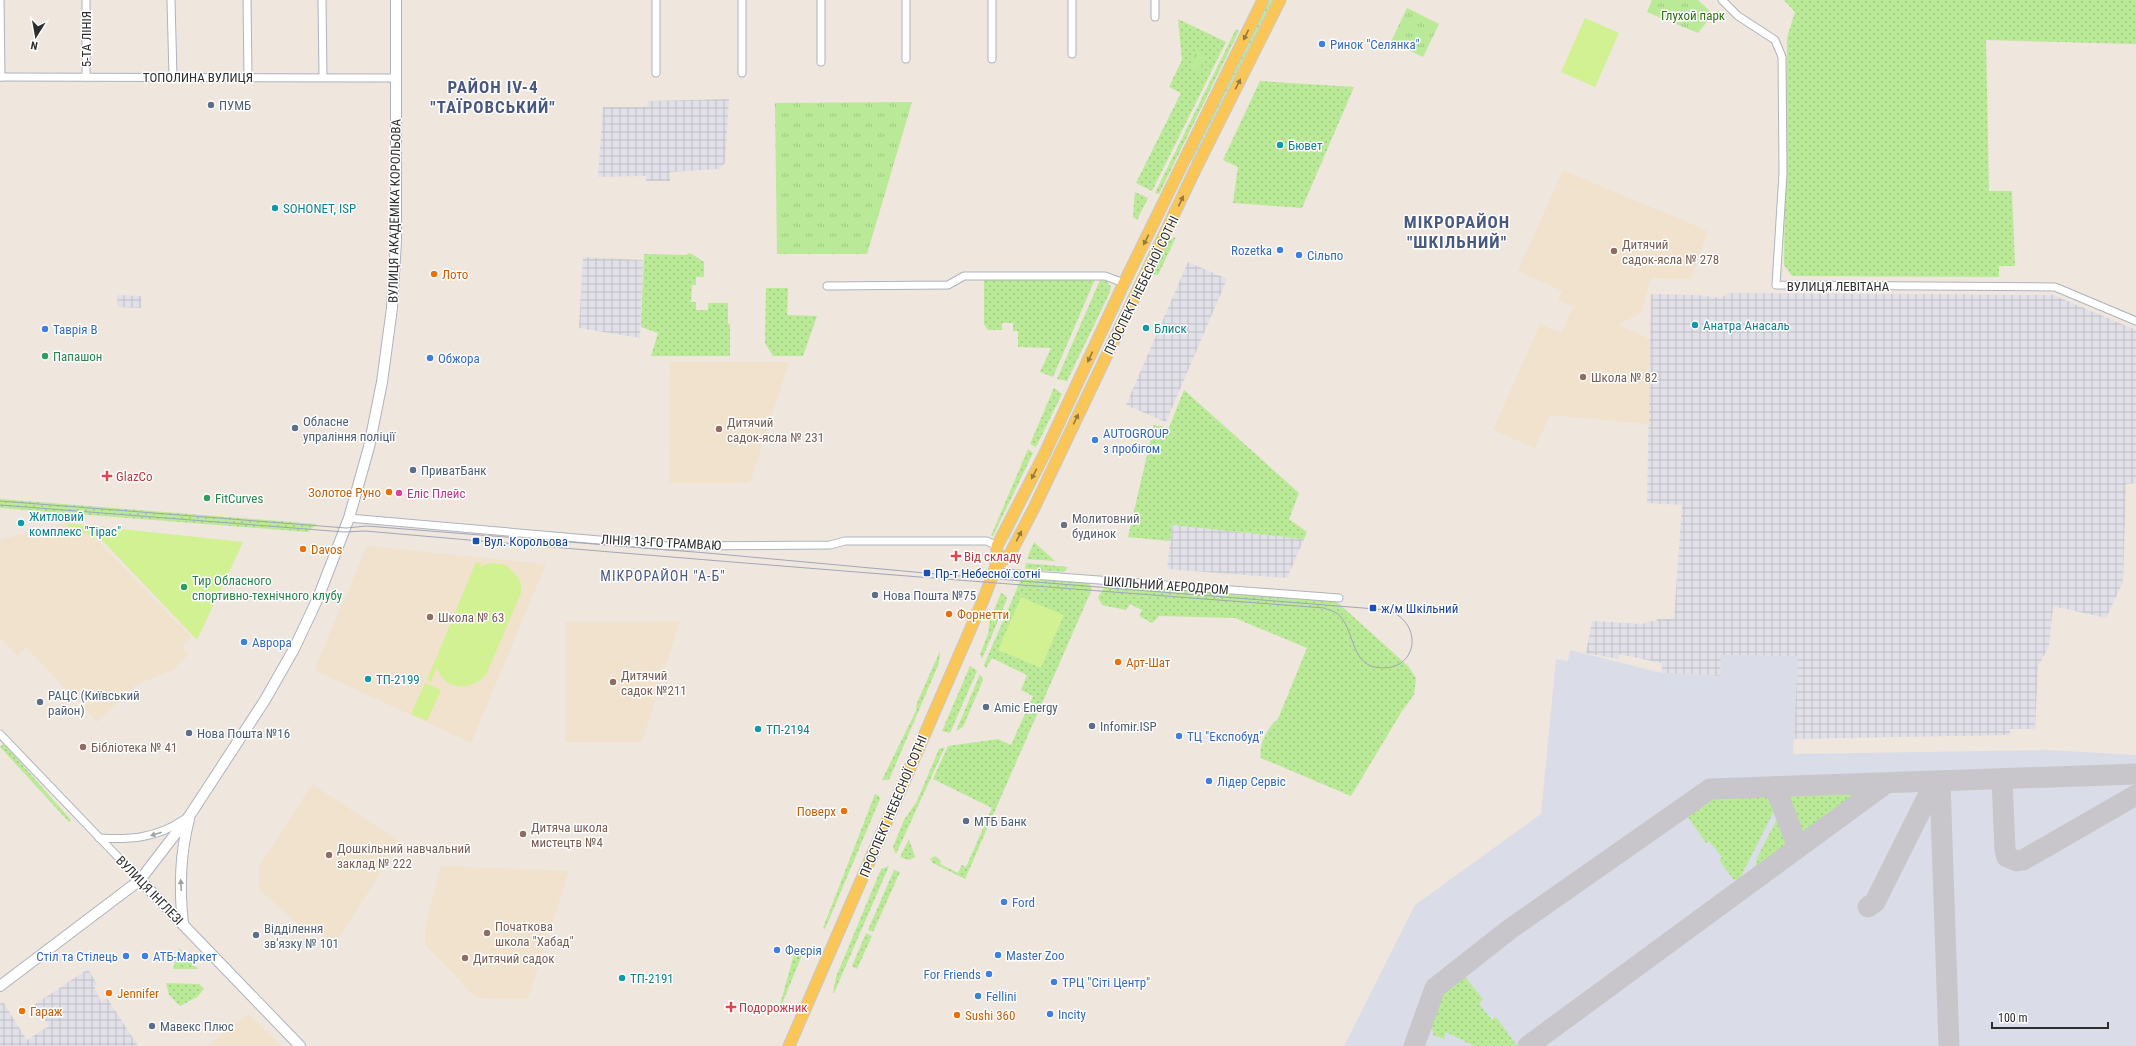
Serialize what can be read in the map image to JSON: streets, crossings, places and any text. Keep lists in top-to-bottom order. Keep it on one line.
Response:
{"streets":{"main road":["ВУЛИЦЯ АКАДЕМІКА КОРОЛЬОВА","ПРОСПЕКТ НЕБЕСНОЇ СОТНІ","ВУЛИЦЯ ІНГЛЕЗІ"],"street":["5-ТА ЛІНІЯ","ТОПОЛИНА ВУЛИЦЯ","ВУЛИЦЯ ЛЕВІТАНА","ЛІНІЯ 13-ГО ТРАМВАЮ","ШКІЛЬНИЙ АЕРОДРОМ"]},"crossings":[["5-ТА ЛІНІЯ","ТОПОЛИНА ВУЛИЦЯ"],["ТОПОЛИНА ВУЛИЦЯ","ВУЛИЦЯ АКАДЕМІКА КОРОЛЬОВА"],["ВУЛИЦЯ АКАДЕМІКА КОРОЛЬОВА","ЛІНІЯ 13-ГО ТРАМВАЮ"],["ВУЛИЦЯ АКАДЕМІКА КОРОЛЬОВА","ВУЛИЦЯ ІНГЛЕЗІ"],["ПРОСПЕКТ НЕБЕСНОЇ СОТНІ","ЛІНІЯ 13-ГО ТРАМВАЮ"],["ПРОСПЕКТ НЕБЕСНОЇ СОТНІ","ШКІЛЬНИЙ АЕРОДРОМ"]],"districts":["РАЙОН IV-4 \"ТАЇРОВСЬКИЙ\"","МІКРОРАЙОН \"ШКІЛЬНИЙ\"","МІКРОРАЙОН \"А-Б\""],"parks":["Глухой парк"],"places":{"other":["Ринок \"Селянка\"","ПУМБ","Бювет","SOHONET, ISP","Rozetka","Дитячий садок-ясла № 278","Сільпо","Лото","Анатра Анасаль","Блиск","Таврія В","Папашон","Обжора","Школа № 82","Обласне упраління поліції","Дитячий садок-ясла № 231","AUTOGROUP з пробігом","ПриватБанк","Золотое Руно","Еліс Плейс","FitCurves","Житловий комплекс \"Тірас\"","Молитовний будинок","Davos","Тир Обласного спортивно-технічного клубу","Нова Пошта №75","Форнетти","Школа № 63","Аврора","Арт-Шат","ТП-2199","Дитячий садок №211","РАЦС (Київський район)","Amic Energy","Infomir.ISP","ТП-2194","Нова Пошта №16","ТЦ \"Експобуд\"","Бібліотека № 41","Лідер Сервіс","Поверх","МТБ Банк","Дитяча школа мистецтв №4","Дошкільний навчальний заклад № 222","Ford","Початкова школа \"Хабад\"","Відділення зв'язку № 101","Феєрія","Master Zoo","Стіл та Стілець","АТБ-Маркет","Дитячий садок","For Friends","ТП-2191","ТРЦ \"Сіті Центр\"","Jennifer","Fellini","Гараж","Incity","Sushi 360","Мавекс Плюс"],"health":["GlazCo","Від складу","Подорожник"],"transit":["Вул. Корольова","Пр-т Небесної сотні","ж/м Шкільний"]},"scale_bar":"100 m","north":"bottom"}
